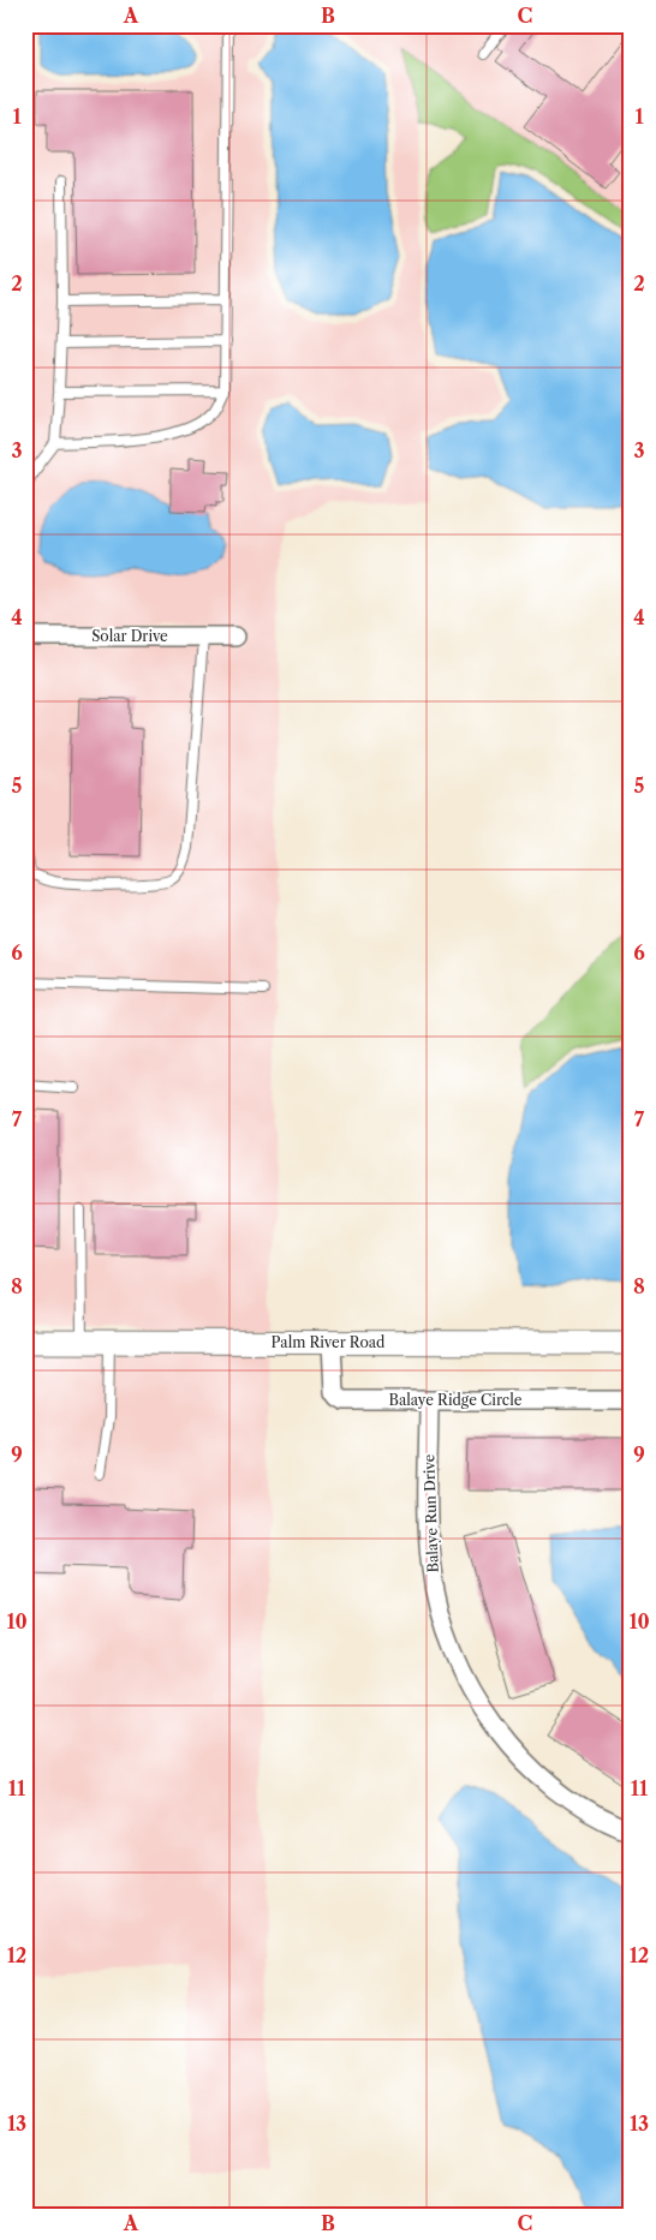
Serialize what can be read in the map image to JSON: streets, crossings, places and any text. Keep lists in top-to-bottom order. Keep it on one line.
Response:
{"streets":{"street":["Solar Drive","Palm River Road","Balaye Ridge Circle","Balaye Run Drive"]},"crossings":[["Palm River Road","Balaye Ridge Circle"],["Balaye Ridge Circle","Balaye Run Drive"]],"grid":{"columns":["A","B","C"],"rows":["1","2","3","4","5","6","7","8","9","10","11","12","13"]}}
